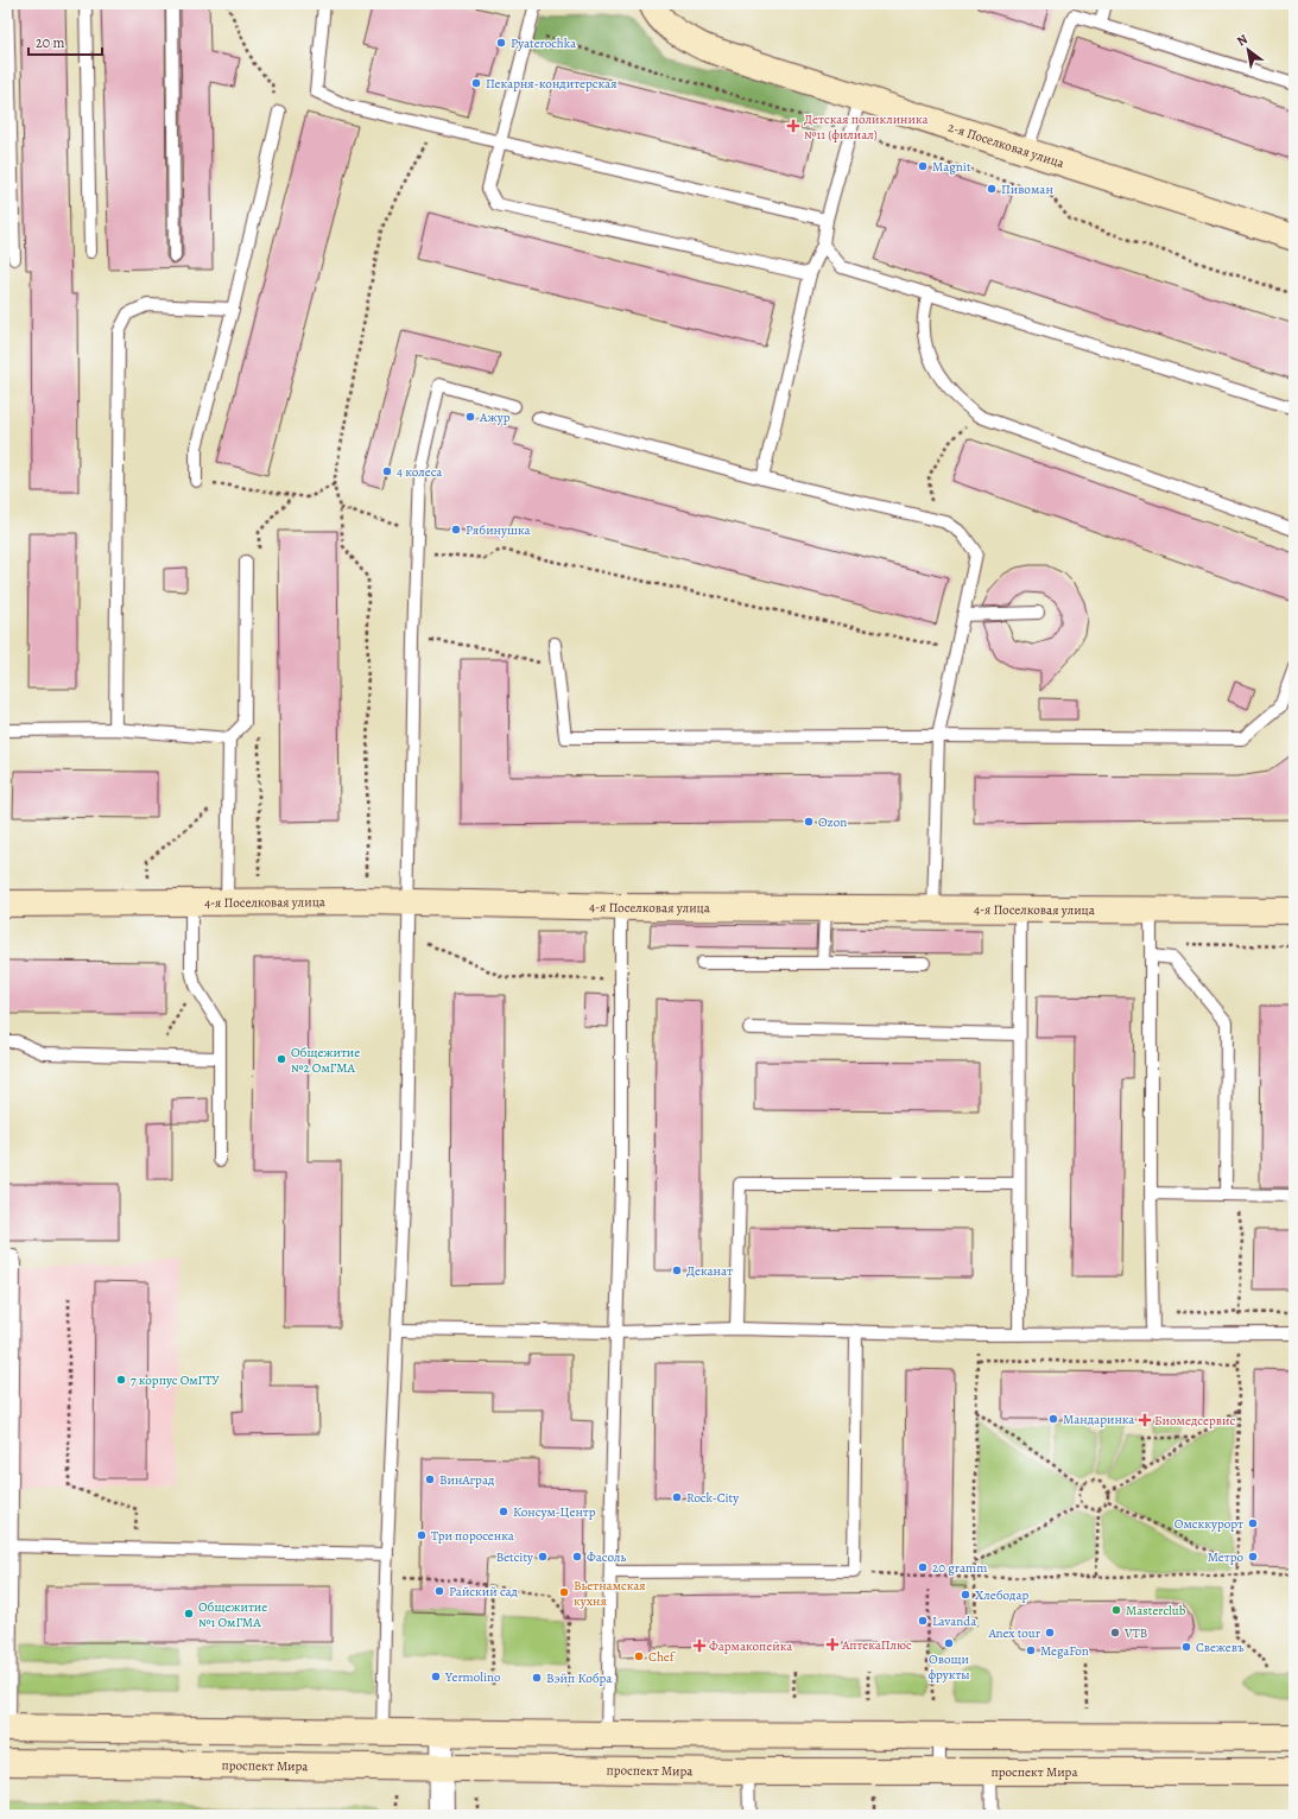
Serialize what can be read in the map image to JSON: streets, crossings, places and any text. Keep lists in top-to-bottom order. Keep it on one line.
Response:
{"streets":{"main road":["2-я Поселковая улица","4-я Поселковая улица","проспект Мира"]},"places":{"other":["Pyaterochka","Пекарня-кондитерская","Magnit","Пивоман","Ажур","4 колеса","Рябинушка","Ozon","Общежитие №2 ОмГМА","Деканат","7 корпус ОмГТУ","Мандаринка","ВинАград","Rock-City","Консум-Центр","Омсккурорт","Три поросенка","Betcity","Фасоль","Метро","20 gramm","Райский сад","Вьетнамская кухня","Хлебодар","Masterclub","Общежитие №1 ОмГМА","Lavanda","Anex tour","VTB","Овощи фрукты","Свежевъ","MegaFon","Chef","Yermolino","Вэйп Кобра"],"health":["Детская поликлиника №11 (филиал)","Биомедсервис","АптекаПлюс","Фармакопейка"]},"scale_bar":"20 m","north":"top left"}
